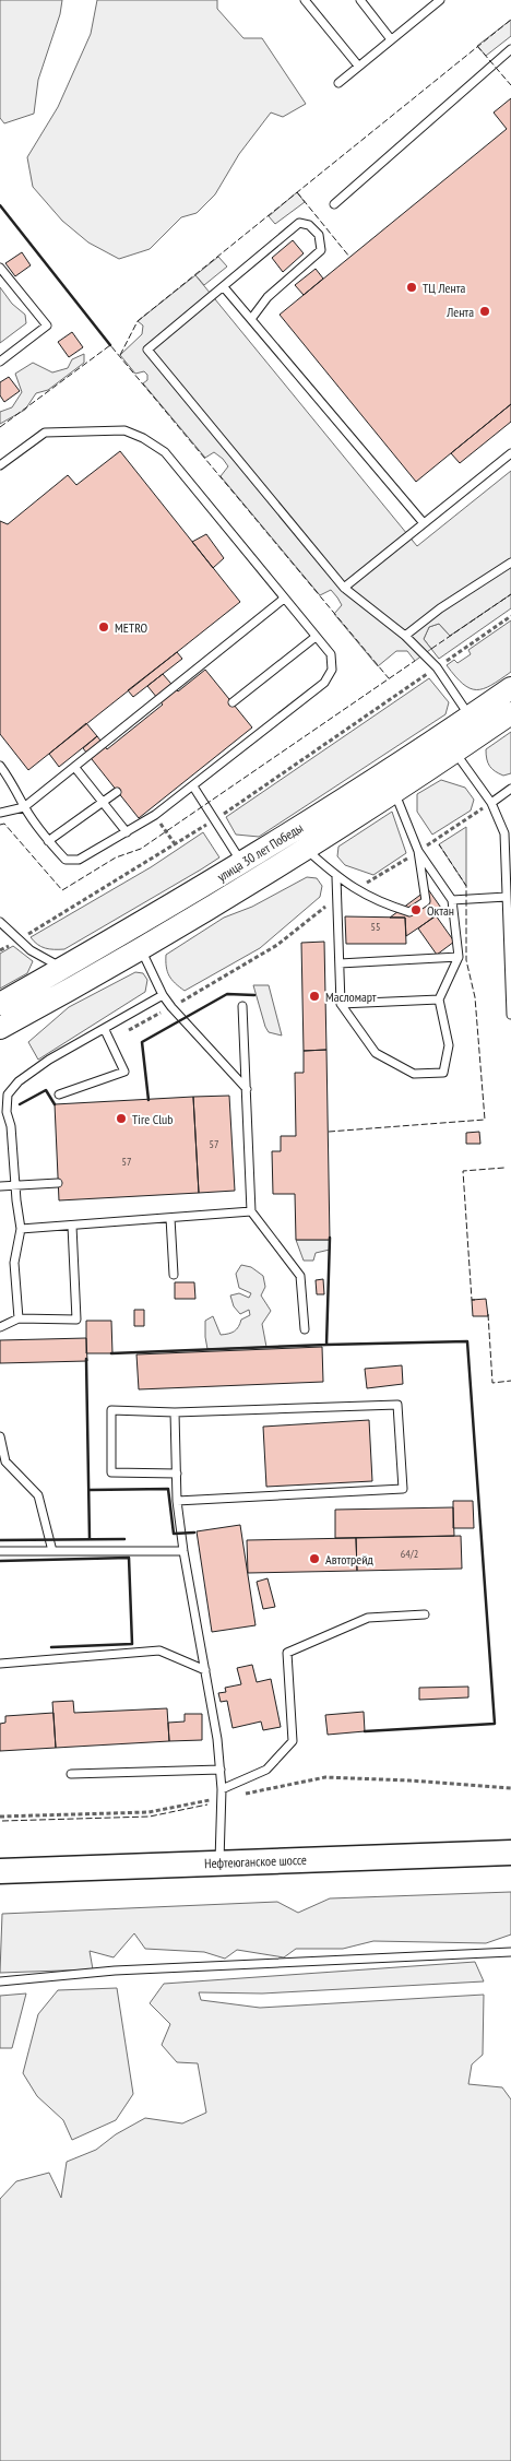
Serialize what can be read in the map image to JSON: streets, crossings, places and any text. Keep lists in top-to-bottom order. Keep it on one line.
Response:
{"streets":{"main road":["улица 30 лет Победы","Нефтеюганское шоссе"]},"places":["ТЦ Лента","Лента","METRO","Октан","Масломарт","Tire Club","Автотрейд"],"house_numbers":["55","57","57","64/2"]}
